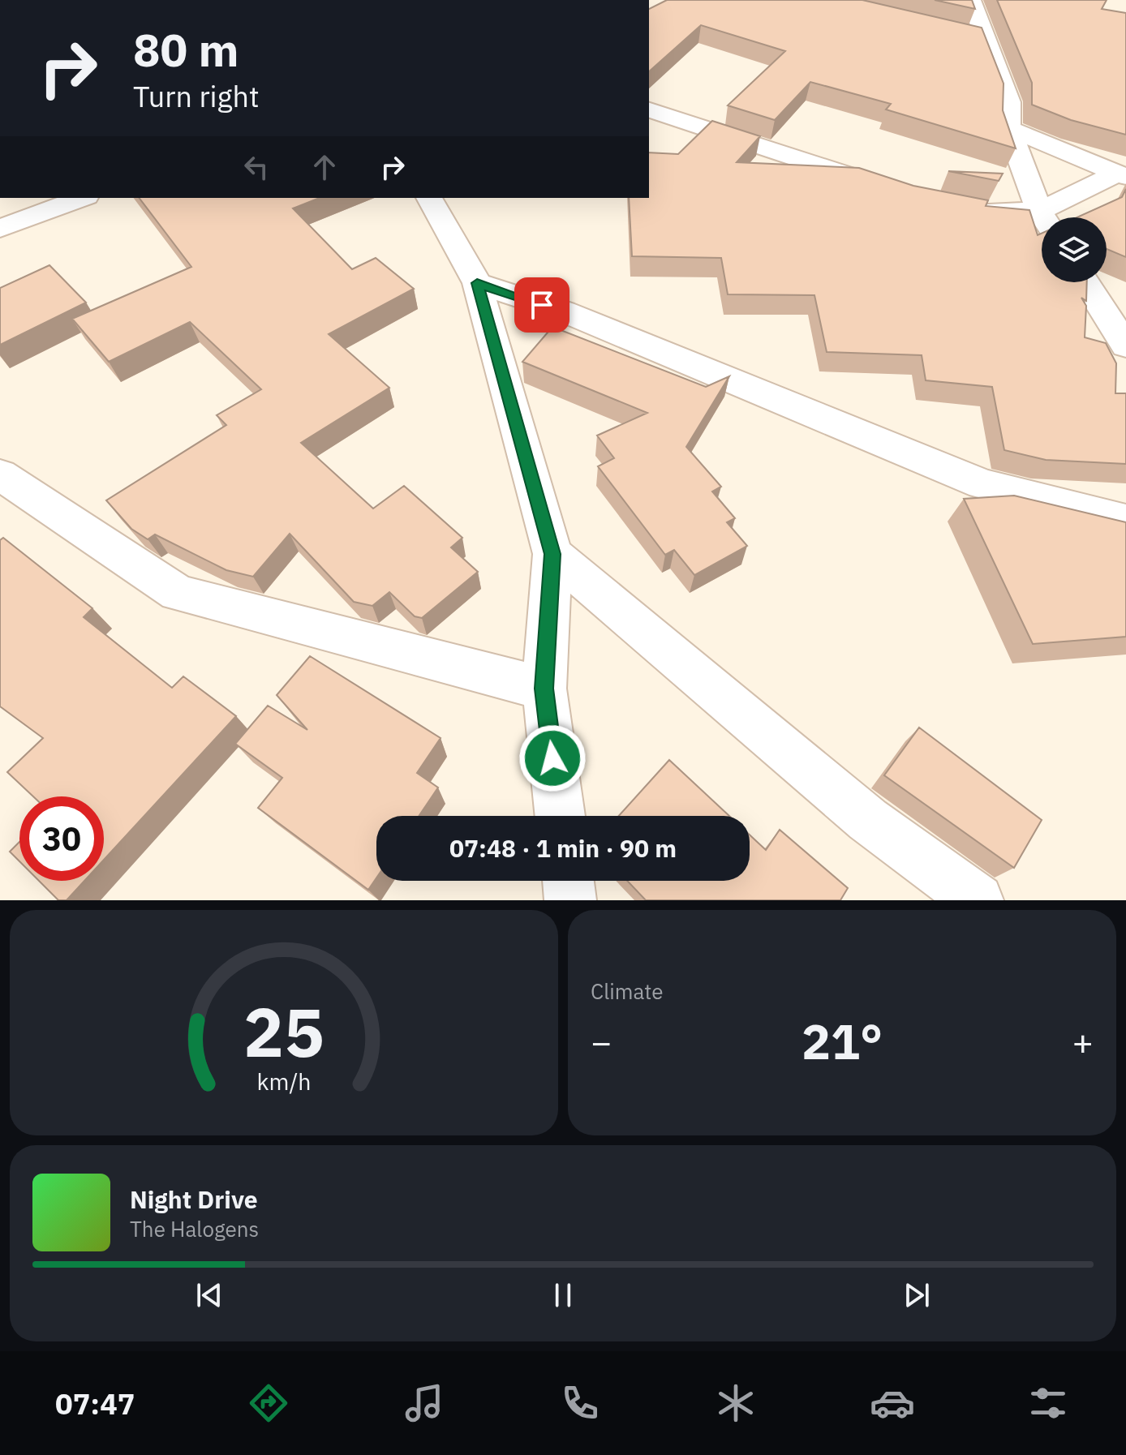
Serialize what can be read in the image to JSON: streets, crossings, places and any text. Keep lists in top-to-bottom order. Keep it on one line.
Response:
{"page":{"turn":["80 m","Turn right"],"limit":"30","trip":"07:48 · 1 min · 90 m","tile":"Climate","heat":["−","21°","+"],"song":["Night Drive","The Halogens"],"tabs":"07:47","gauge":["25","km/h"]}}
